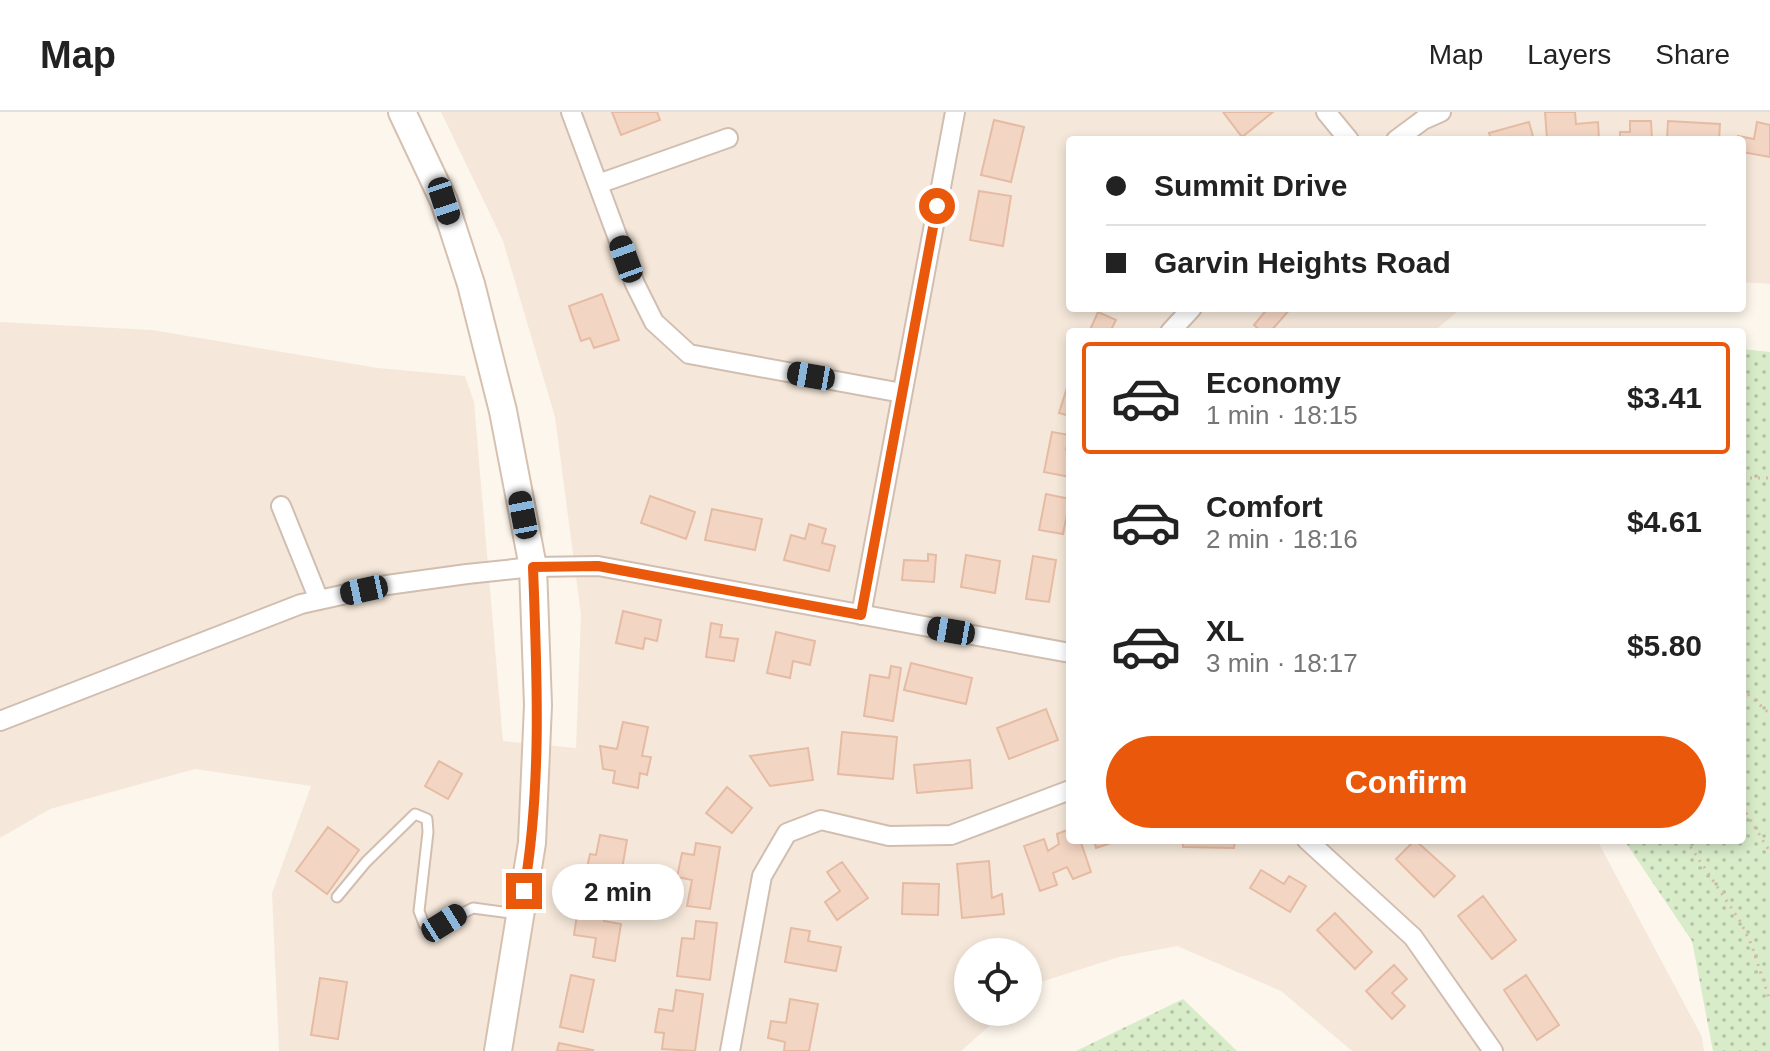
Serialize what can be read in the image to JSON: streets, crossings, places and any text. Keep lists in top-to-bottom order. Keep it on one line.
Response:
{"page":{"header":"Map","nav":["Map","Layers","Share"],"banner":["Summit Drive","Garvin Heights Road"],"list":[{"name":"Economy","note":"1 min · 18:15","value":"$3.41"},{"name":"Comfort","note":"2 min · 18:16","value":"$4.61"},{"name":"XL","note":"3 min · 18:17","value":"$5.80"}],"buttons":"Confirm","bubble":"2 min"}}
